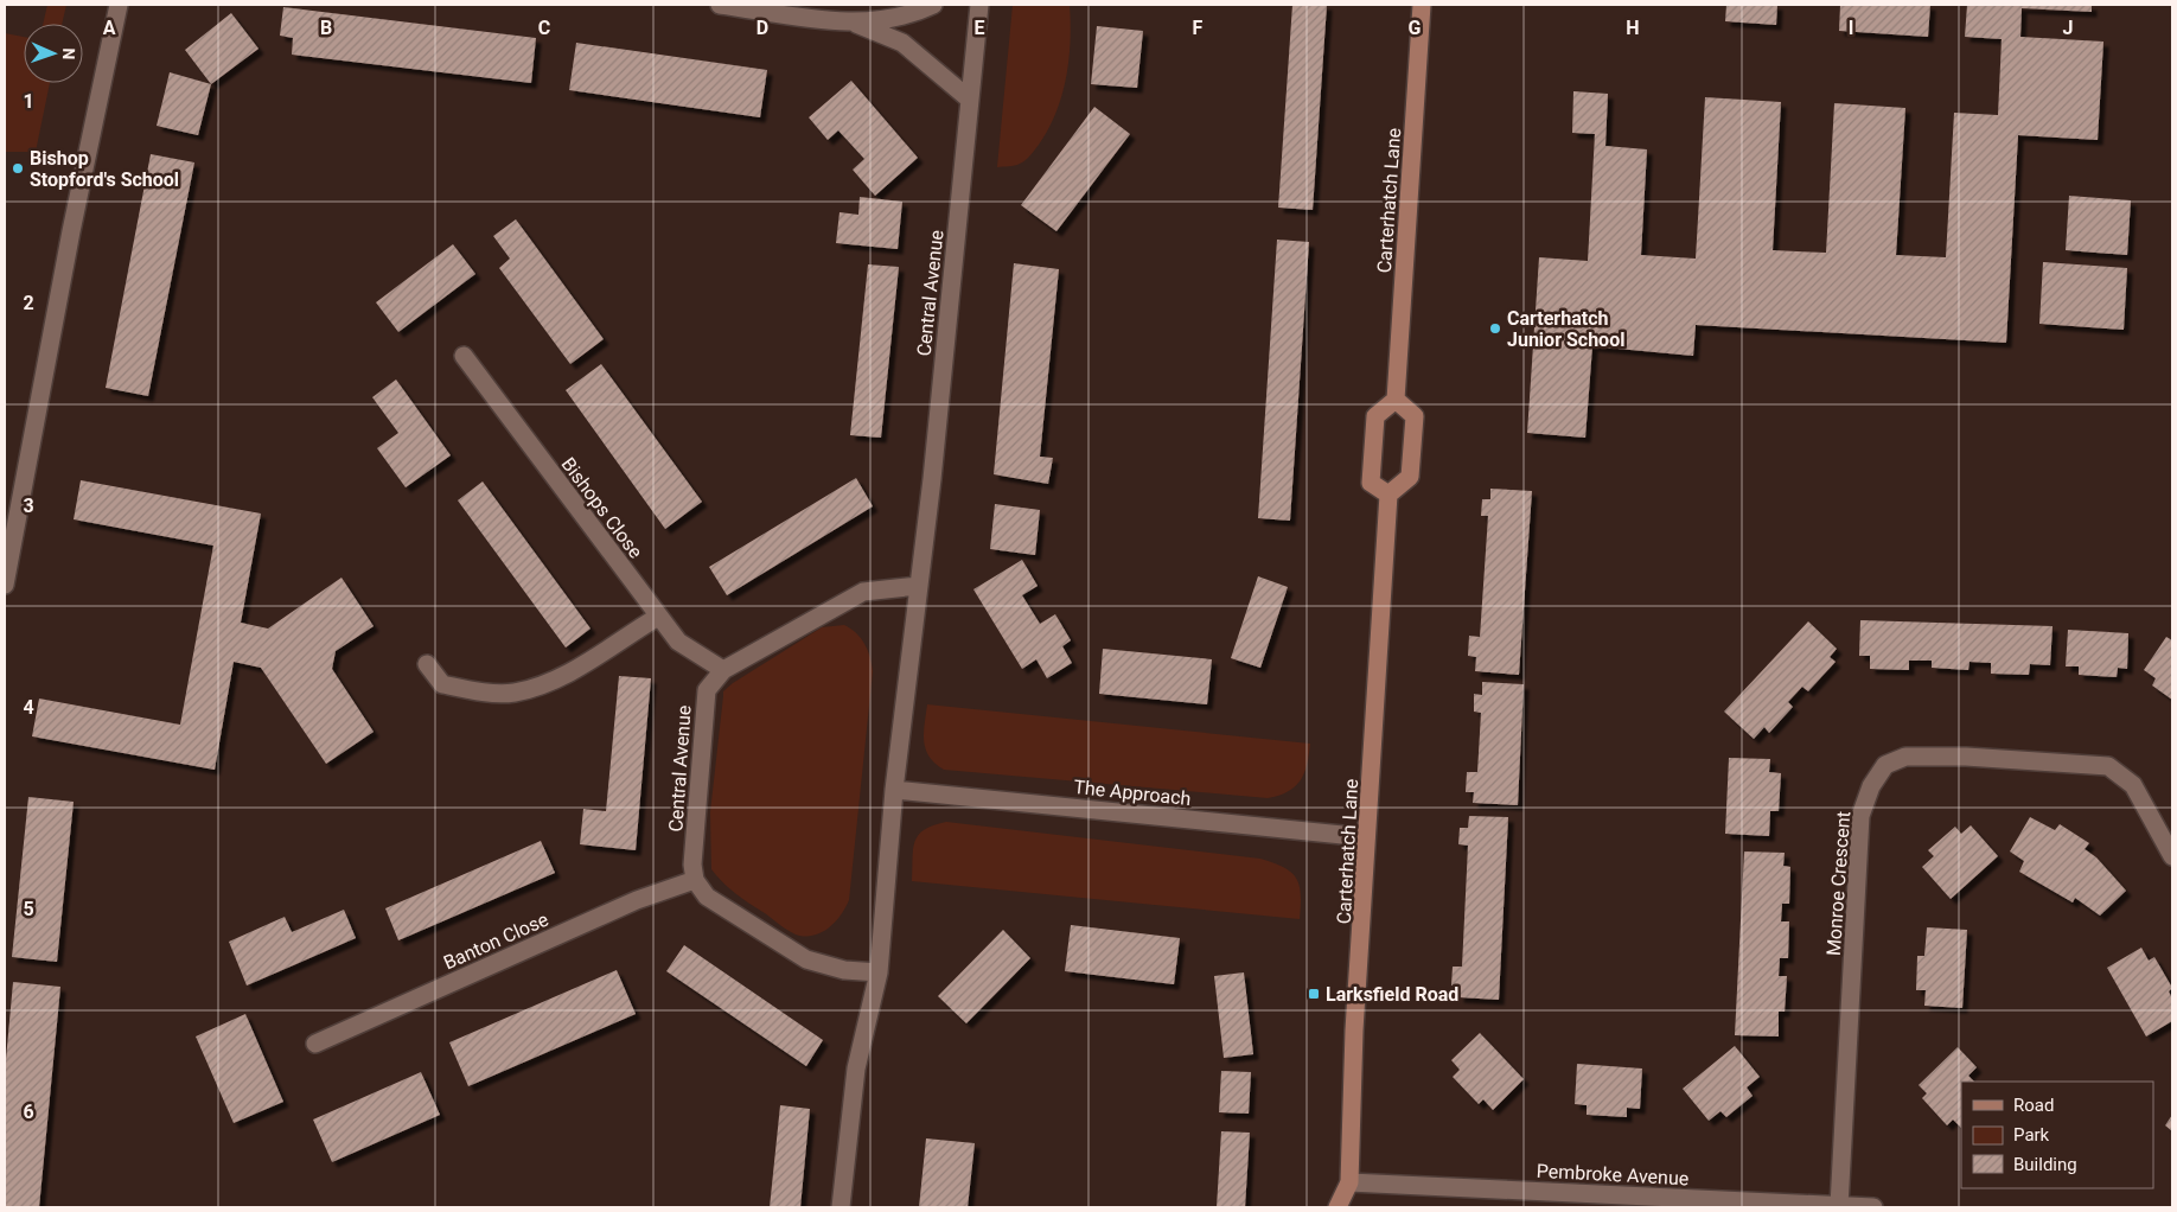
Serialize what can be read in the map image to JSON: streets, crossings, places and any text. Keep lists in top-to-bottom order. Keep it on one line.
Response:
{"streets":{"street":["Carterhatch Lane","Central Avenue","Bishops Close","The Approach","Monroe Crescent","Banton Close","Pembroke Avenue"]},"crossings":[["Carterhatch Lane","The Approach"],["Carterhatch Lane","Pembroke Avenue"],["Central Avenue","Bishops Close"],["Central Avenue","The Approach"],["Central Avenue","Banton Close"],["Monroe Crescent","Pembroke Avenue"]],"places":{"other":["Bishop Stopford's School","Carterhatch Junior School"],"transit":["Larksfield Road"]},"legend":["Road","Park","Building"],"north":"right","grid":{"columns":["A","B","C","D","E","F","G","H","I","J"],"rows":["1","2","3","4","5","6"]}}
